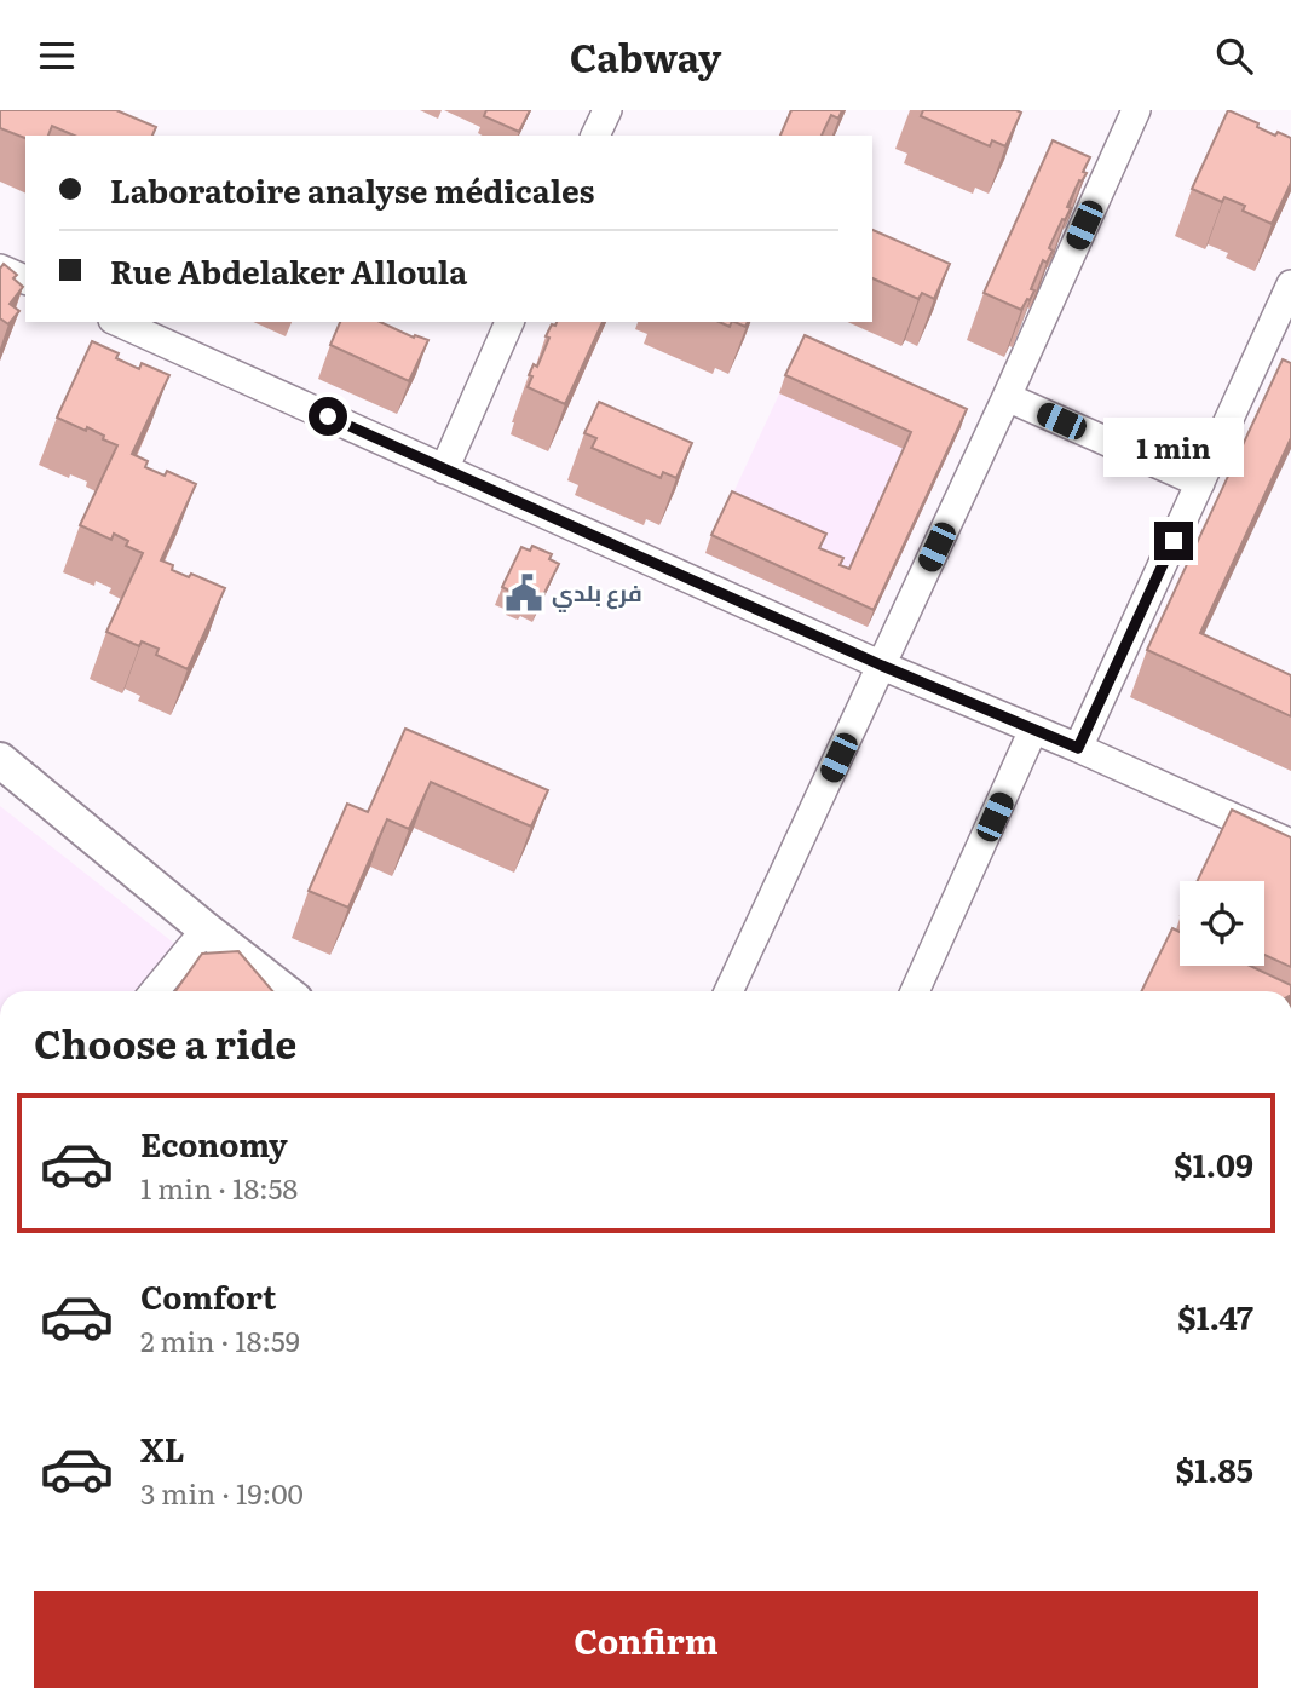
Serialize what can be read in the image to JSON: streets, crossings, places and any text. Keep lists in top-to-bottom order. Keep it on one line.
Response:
{"places":{"public building":["فرع بلدي"]},"page":{"header":"Cabway","banner":["Laboratoire analyse médicales","Rue Abdelaker Alloula"],"bubble":"1 min","heading":"Choose a ride","list":[{"name":"Economy","note":"1 min · 18:58","value":"$1.09"},{"name":"Comfort","note":"2 min · 18:59","value":"$1.47"},{"name":"XL","note":"3 min · 19:00","value":"$1.85"}],"buttons":"Confirm"}}
